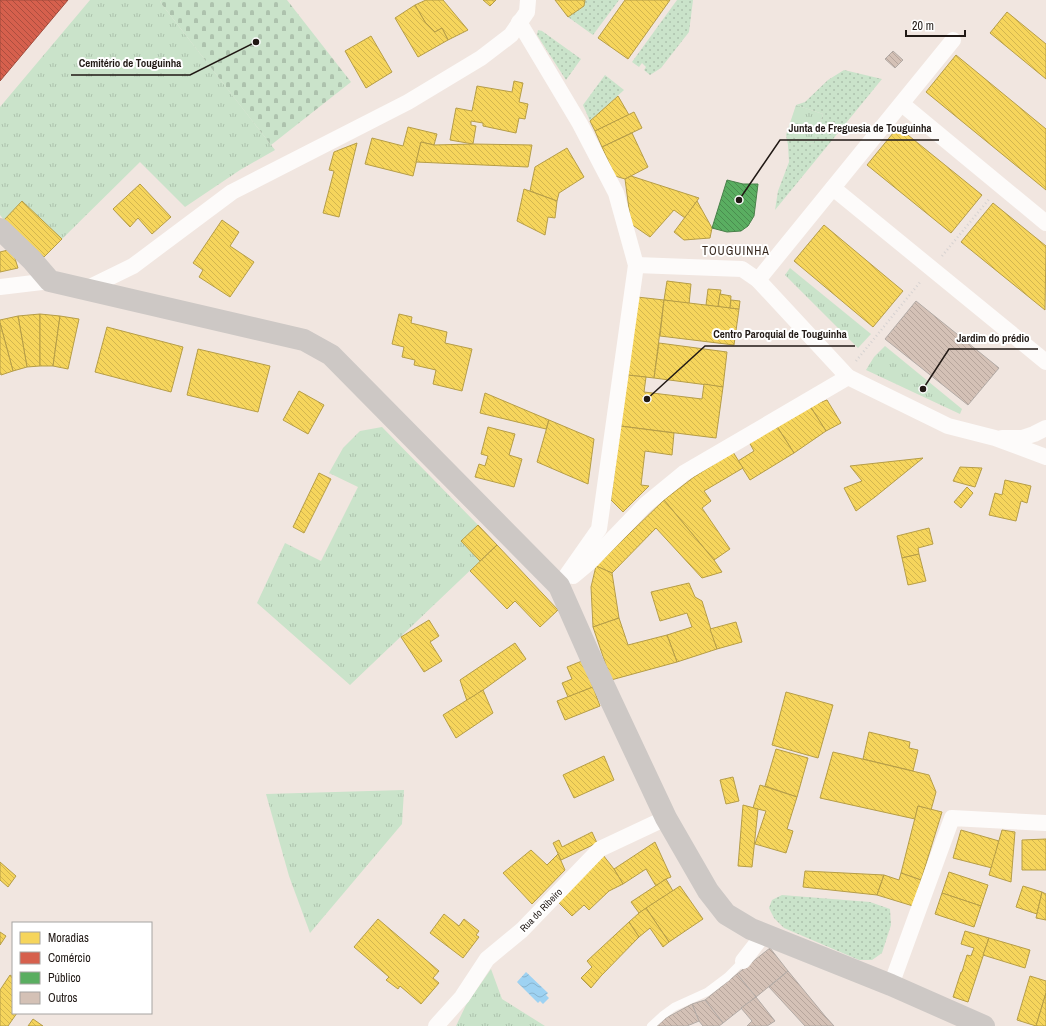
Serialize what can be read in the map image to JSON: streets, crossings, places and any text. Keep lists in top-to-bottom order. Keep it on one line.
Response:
{"streets":{"street":["Rua do Ribeiro"]},"districts":["TOUGUINHA"],"places":["Cemitério de Touguinha","Junta de Freguesia de Touguinha","Jardim do prédio","Centro Paroquial de Touguinha"],"legend":["Moradias","Comércio","Público","Outros"],"scale_bar":"20 m"}
